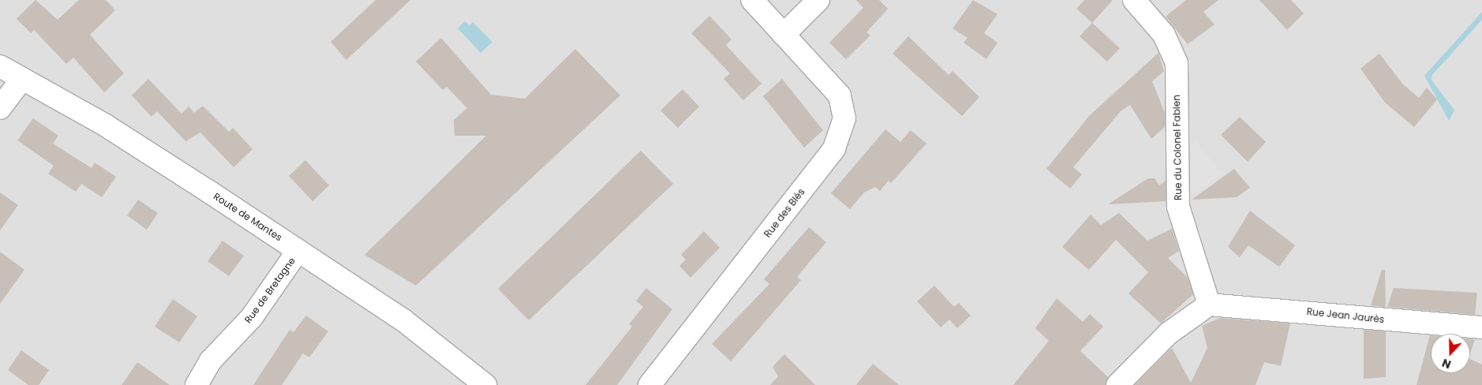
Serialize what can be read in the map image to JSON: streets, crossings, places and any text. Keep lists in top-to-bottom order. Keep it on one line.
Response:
{"streets":{"street":["Rue du Colonel Fabien","Rue des Blés","Route de Mantes","Rue de Bretagne","Rue Jean Jaurès"]},"crossings":[["Rue du Colonel Fabien","Rue Jean Jaurès"],["Route de Mantes","Rue de Bretagne"]],"north":"bottom"}
